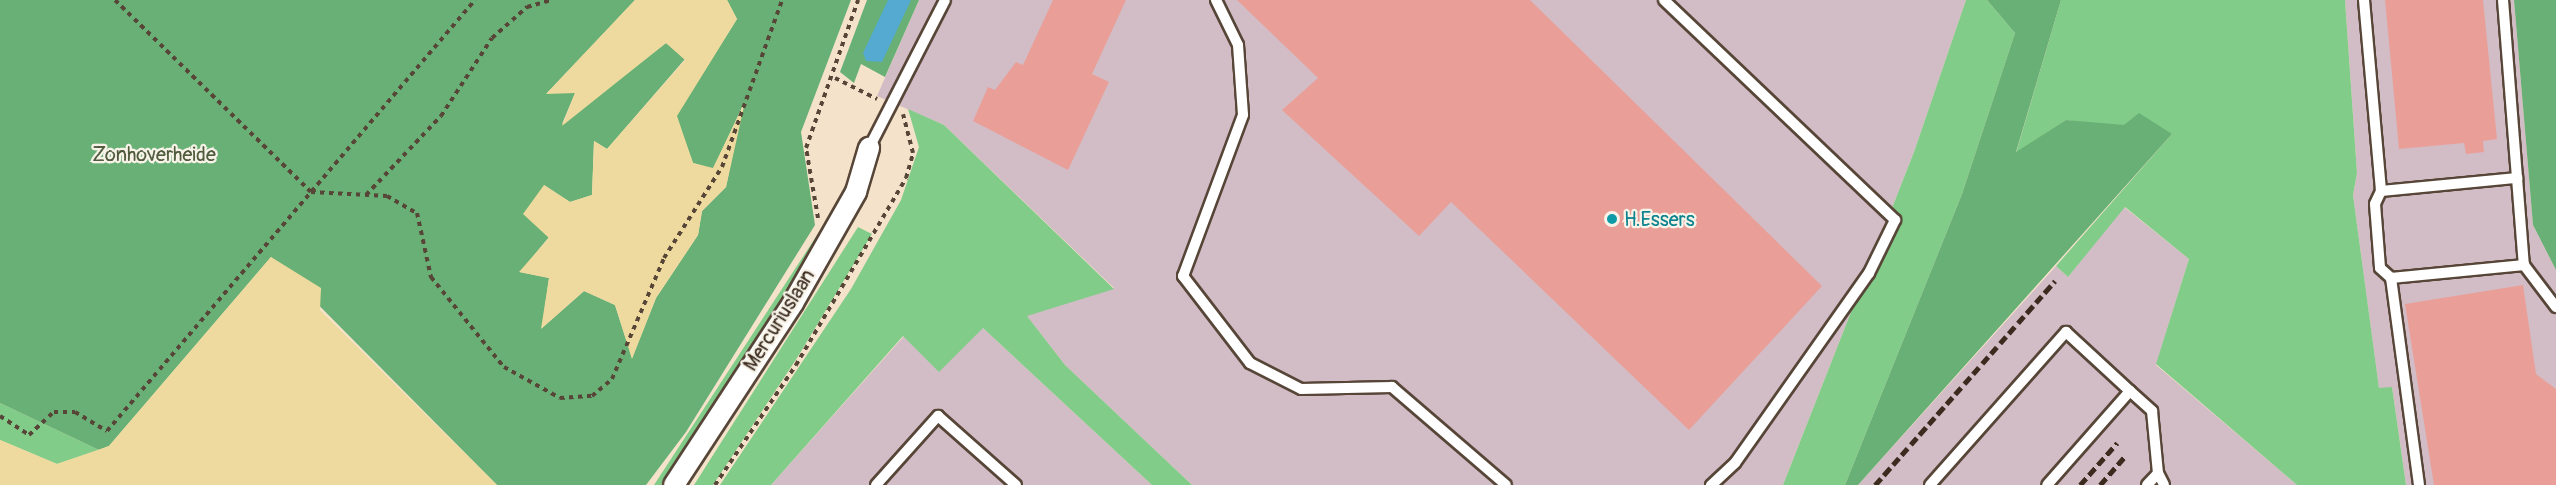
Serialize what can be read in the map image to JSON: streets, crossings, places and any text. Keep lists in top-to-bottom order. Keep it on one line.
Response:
{"streets":{"street":["Mercuriuslaan"]},"parks":["Zonhoverheide"],"places":["H.Essers"]}
